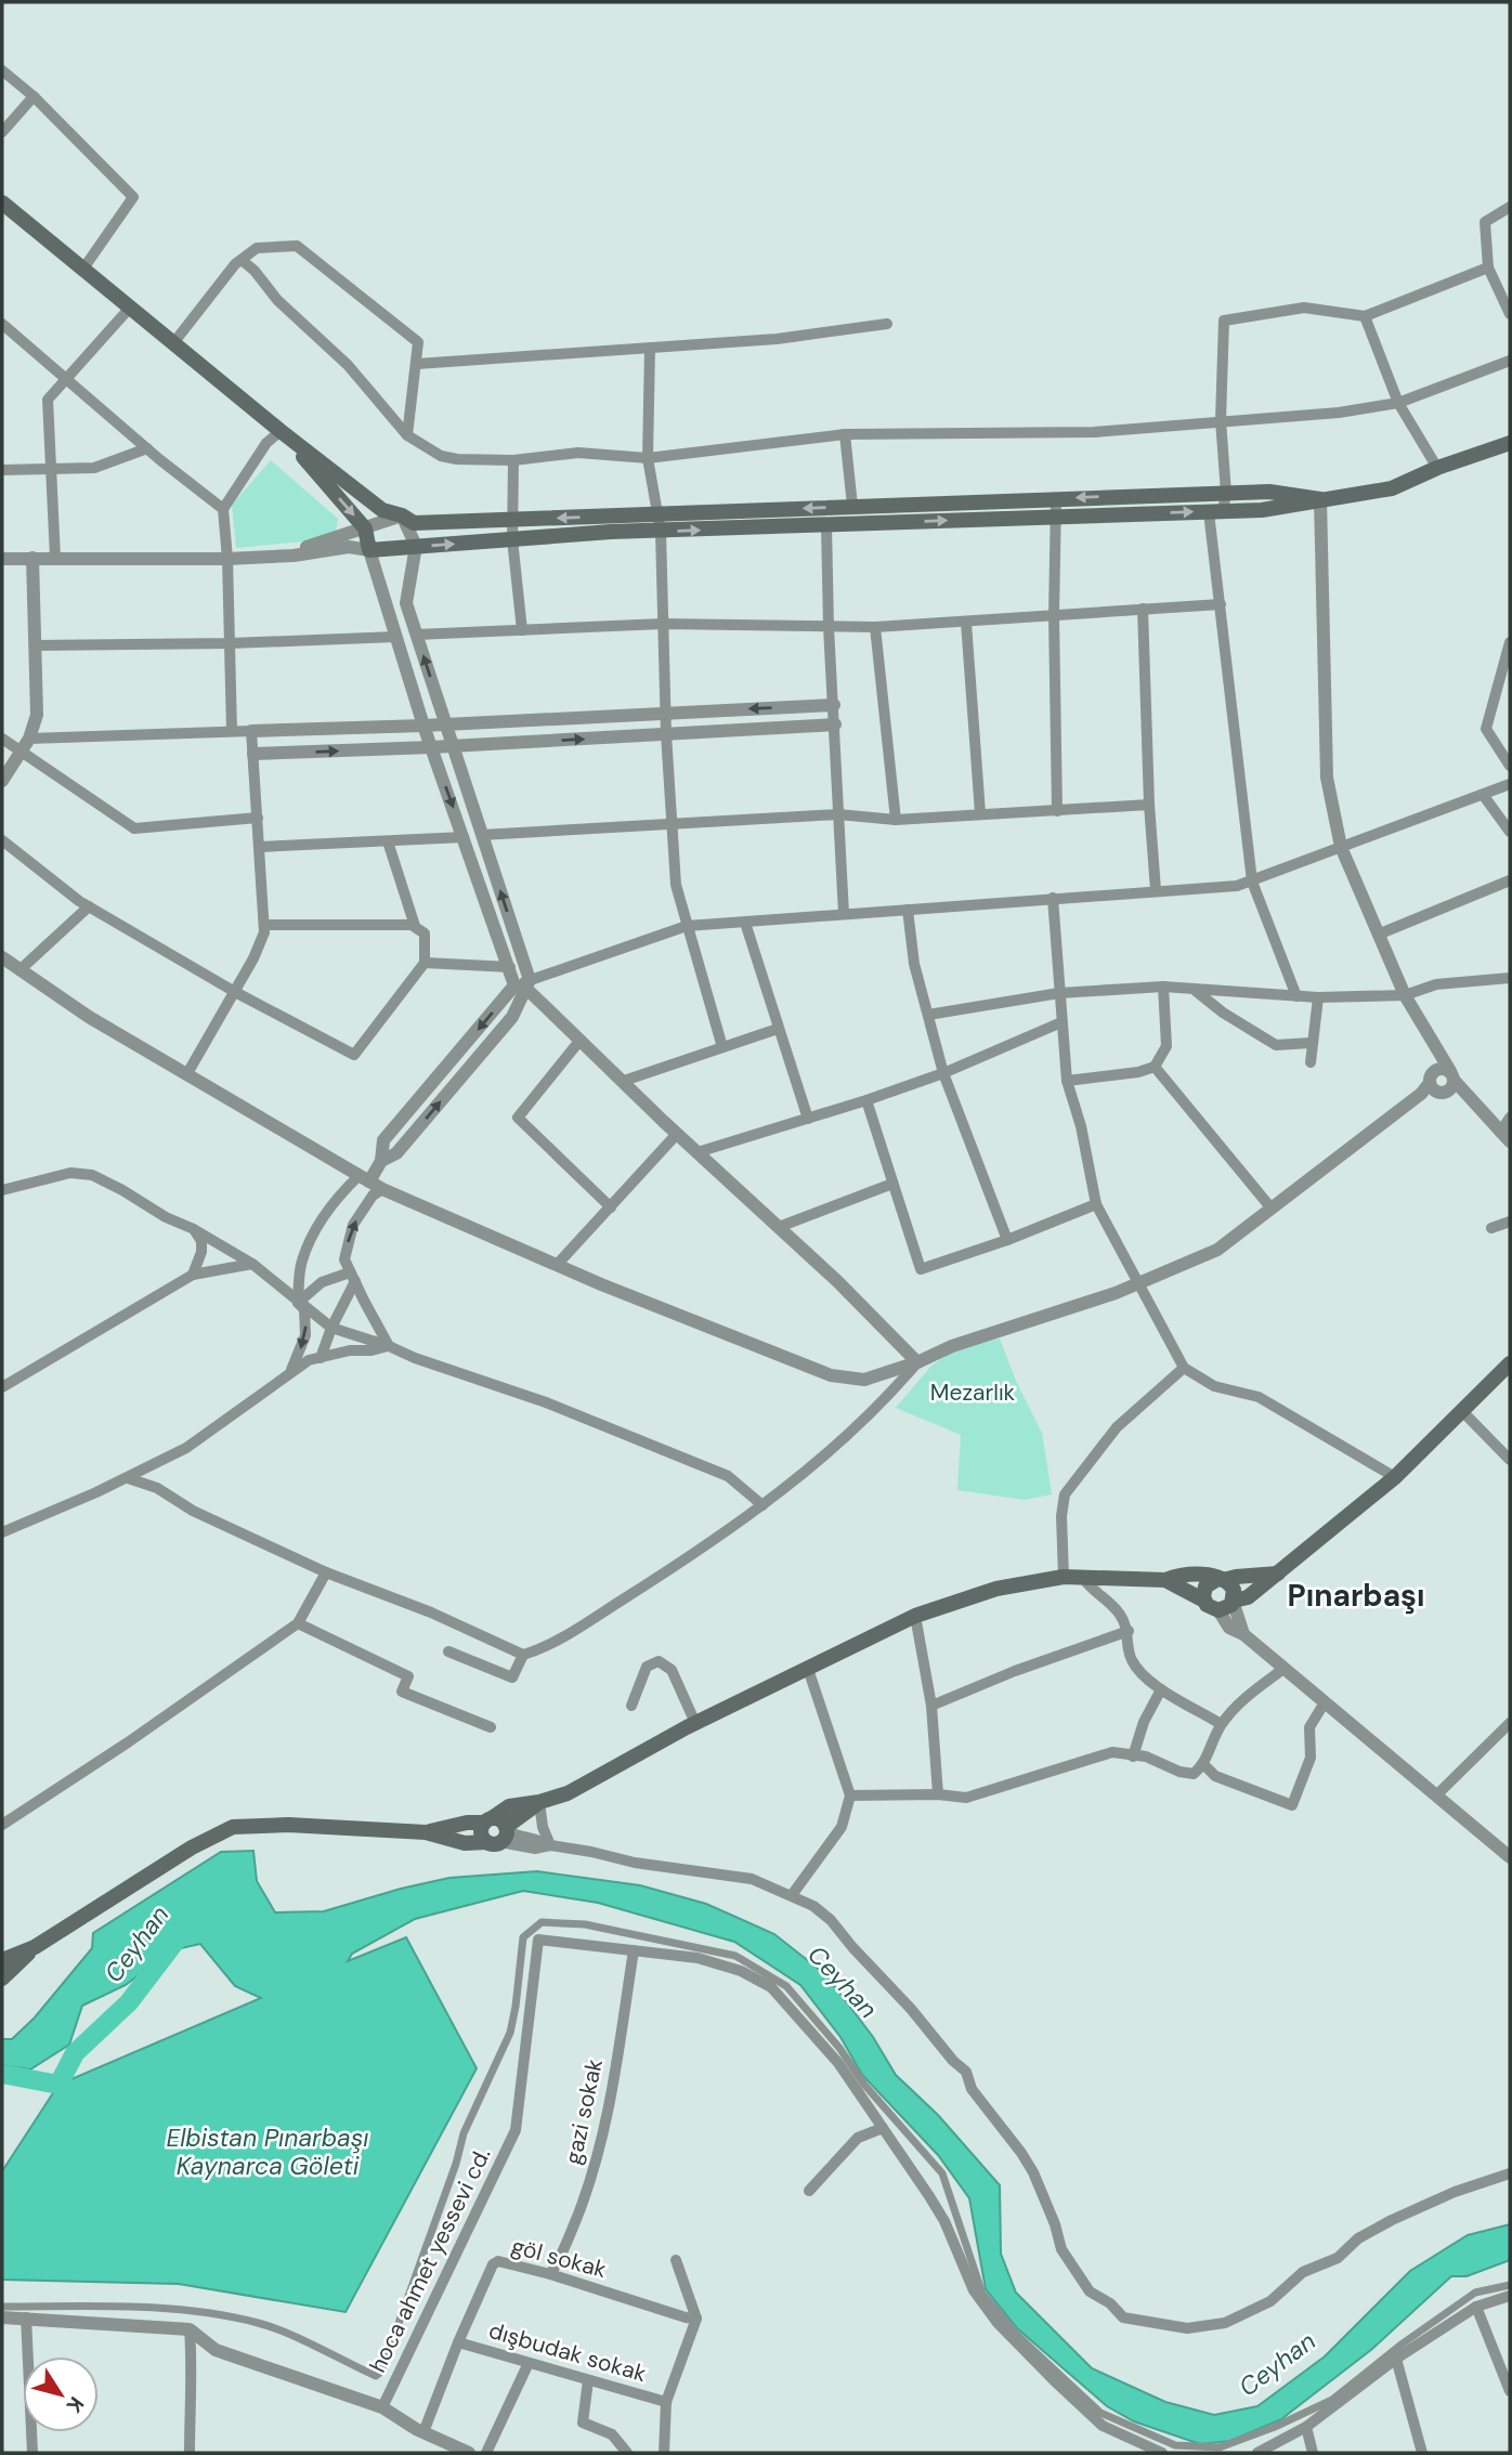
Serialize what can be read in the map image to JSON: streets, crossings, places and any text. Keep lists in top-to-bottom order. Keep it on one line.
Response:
{"streets":{"street":["gazi sokak","göl sokak","hoca ahmet yessevi cd.","dışbudak sokak"]},"crossings":[["gazi sokak","göl sokak"],["gazi sokak","hoca ahmet yessevi cd."],["göl sokak","dışbudak sokak"]],"districts":["Pınarbaşı"],"water":["Ceyhan","Elbistan Pınarbaşı Kaynarca Göleti"],"parks":["Mezarlık"],"north":"bottom right"}
